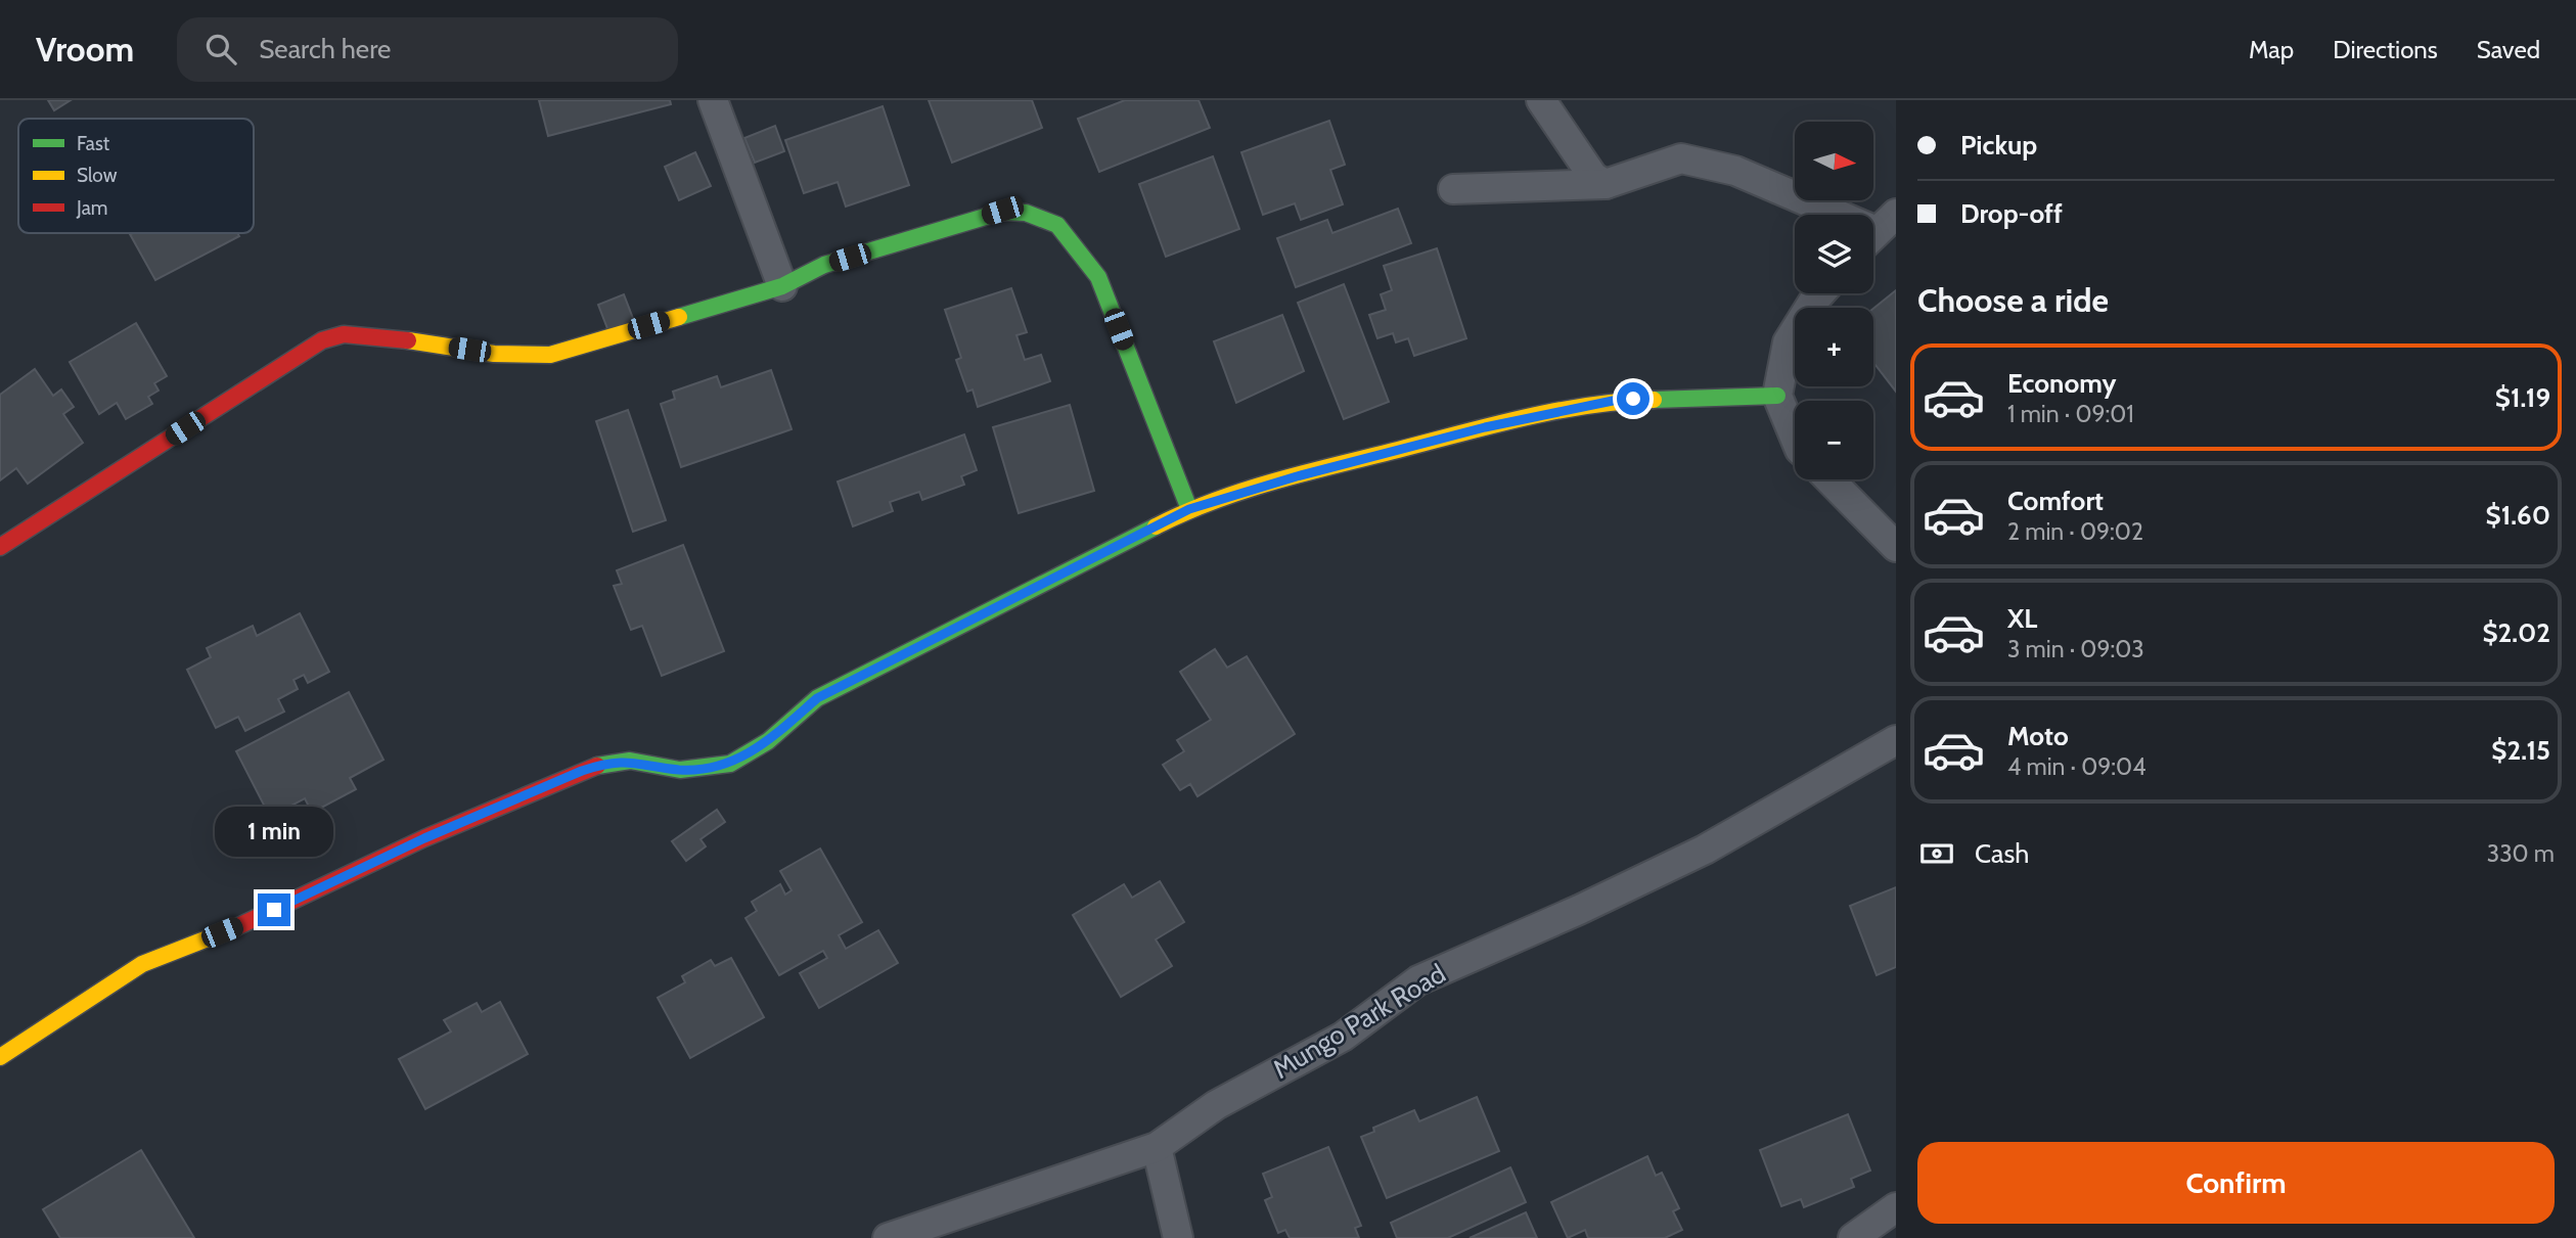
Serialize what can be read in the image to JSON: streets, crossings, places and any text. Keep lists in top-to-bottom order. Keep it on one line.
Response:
{"streets":{"street":["Mungo Park Road"]},"legend":["Fast","Slow","Jam"],"north":"right","page":{"header":"Vroom","search":"Search here","nav":["Map","Directions","Saved"],"banner":["Pickup","Drop-off"],"map_buttons":["+","−"],"heading":"Choose a ride","list":[{"name":"Economy","note":"1 min · 09:01","value":"$1.19"},{"name":"Comfort","note":"2 min · 09:02","value":"$1.60"},{"name":"XL","note":"3 min · 09:03","value":"$2.02"},{"name":"Moto","note":"4 min · 09:04","value":"$2.15"}],"bubble":"1 min","pay":["Cash","330 m"],"buttons":"Confirm"}}
